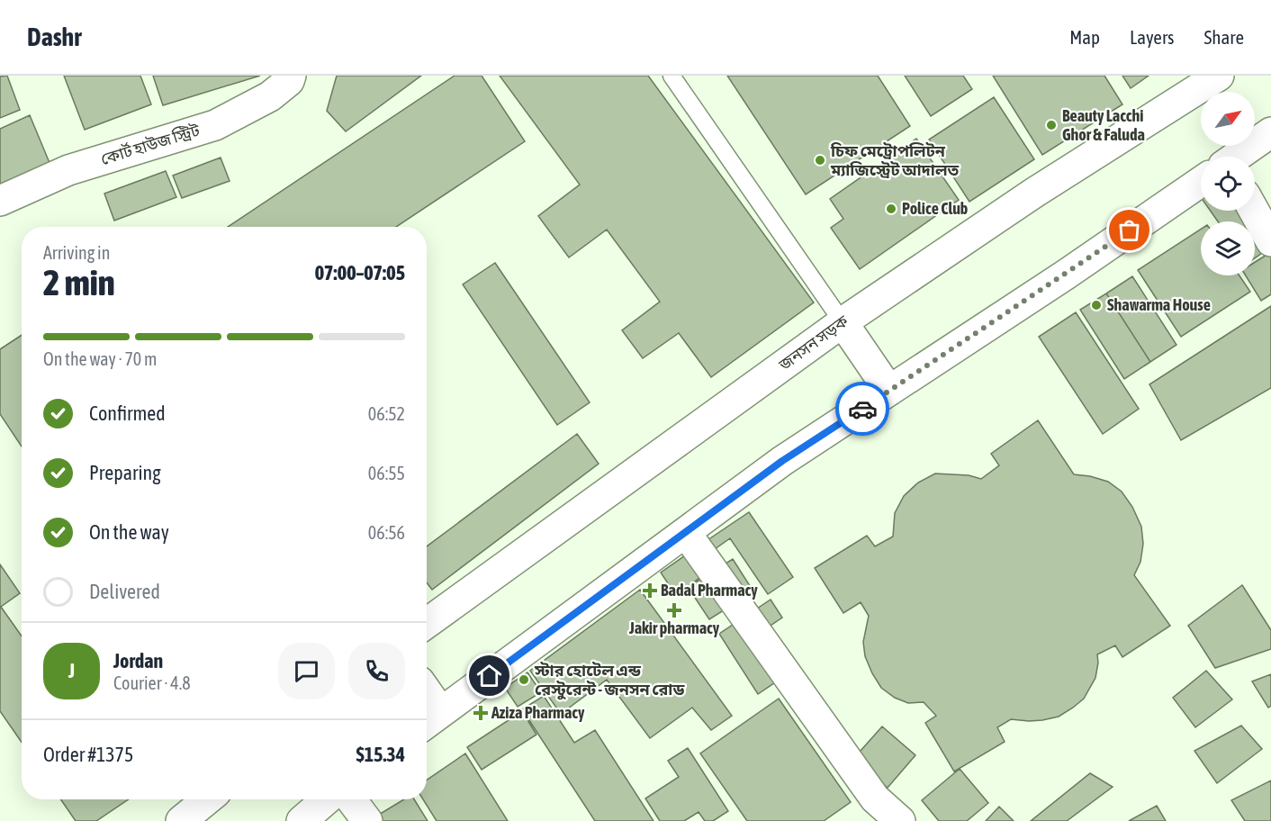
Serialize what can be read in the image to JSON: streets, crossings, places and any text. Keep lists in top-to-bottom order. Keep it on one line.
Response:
{"streets":{"main road":["কোর্ট হাউজ স্ট্রিট","জনসন সড়ক"]},"places":{"other":["Beauty Lacchi Ghor & Faluda","চিফ মেট্রোপলিটন ম্যাজিস্ট্রেট আদালত","Police Club","Shawarma House","স্টার হোটেল এন্ড রেস্টুরেন্ট - জনসন রোড"],"health":["Badal Pharmacy","Jakir pharmacy","Aziza Pharmacy"]},"north":"top right","page":{"header":"Dashr","nav":["Map","Layers","Share"],"heading":["2 min","Arriving in","07:00–07:05"],"panel":["Jordan","Courier · 4.8","Order #1375","$15.34"],"bar":"On the way · 70 m","list":[["Confirmed","06:52"],["Preparing","06:55"],["On the way","06:56"],"Delivered"],"round":"J"}}
